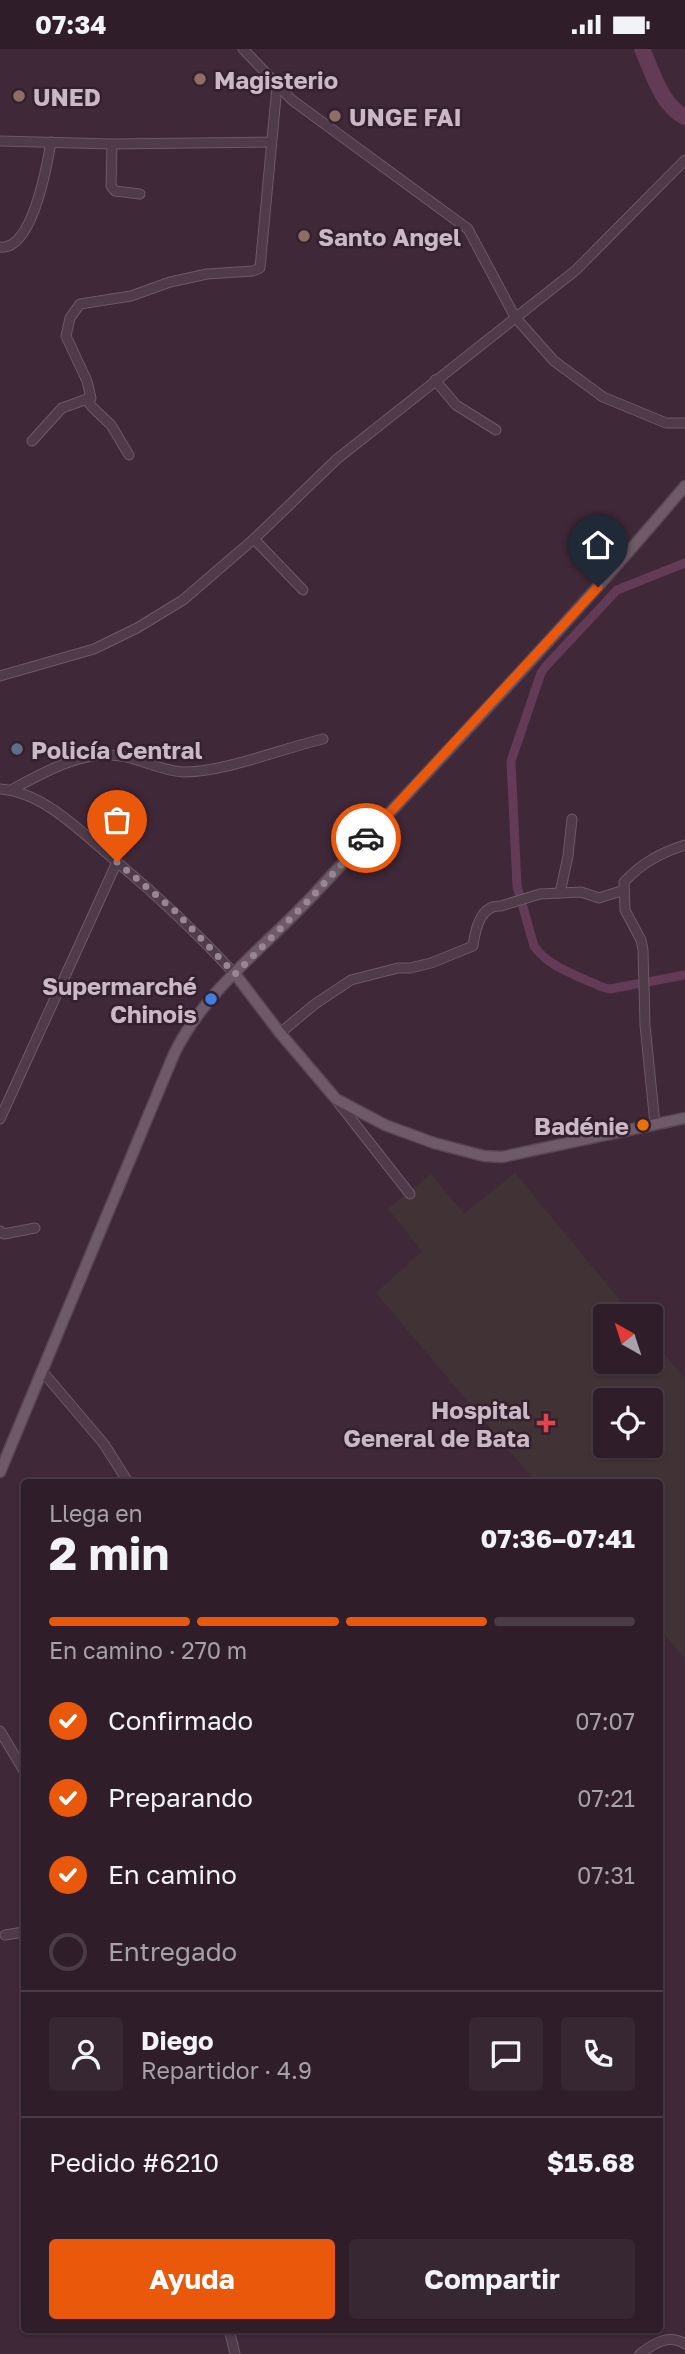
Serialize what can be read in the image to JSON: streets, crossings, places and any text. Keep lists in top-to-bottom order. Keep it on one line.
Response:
{"places":{"other":["Magisterio","UNED","UNGE FAI","Santo Angel","Policía Central","Supermarché Chinois","Badénie"],"health":["Hospital General de Bata"]},"north":"top left","page":{"status":"07:34","heading":["2 min","Llega en","07:36–07:41"],"panel":["Diego","Repartidor · 4.9","Pedido #6210","$15.68"],"bar":"En camino · 270 m","list":[["Confirmado","07:07"],["Preparando","07:21"],["En camino","07:31"],"Entregado"],"buttons":["Ayuda","Compartir"]}}
